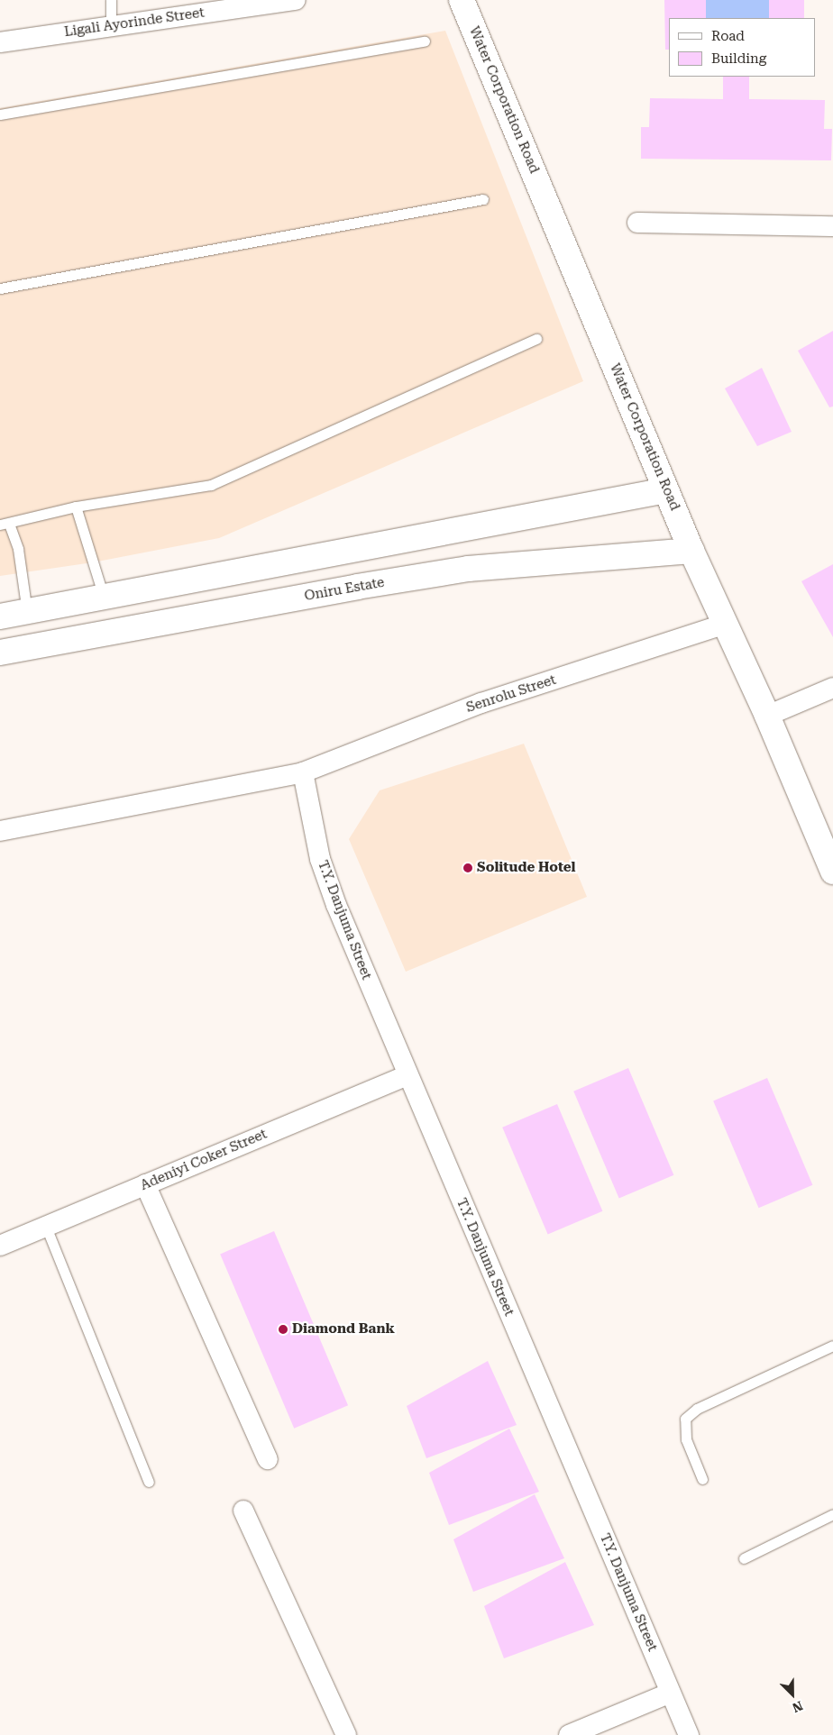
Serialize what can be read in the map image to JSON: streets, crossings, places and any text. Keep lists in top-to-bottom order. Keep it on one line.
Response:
{"streets":{"street":["Ligali Ayorinde Street","Water Corporation Road","Oniru Estate","Senrolu Street","T.Y. Danjuma Street","Adeniyi Coker Street"]},"crossings":[["Water Corporation Road","Oniru Estate"],["Water Corporation Road","Senrolu Street"],["Senrolu Street","T.Y. Danjuma Street"],["T.Y. Danjuma Street","Adeniyi Coker Street"]],"places":["Solitude Hotel","Diamond Bank"],"legend":["Road","Building"],"north":"bottom right"}
